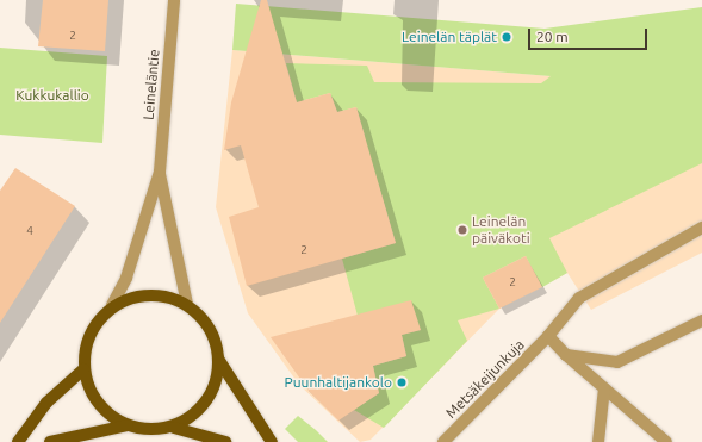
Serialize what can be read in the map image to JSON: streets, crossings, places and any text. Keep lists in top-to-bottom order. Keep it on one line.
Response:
{"streets":{"street":["Leineläntie","Metsäkeijunkuja"]},"parks":["Kukkukallio"],"places":["Leinelän täplät","Leinelän päiväkoti","Puunhaltijankolo"],"house_numbers":["2","4","2","2"],"scale_bar":"20 m"}
